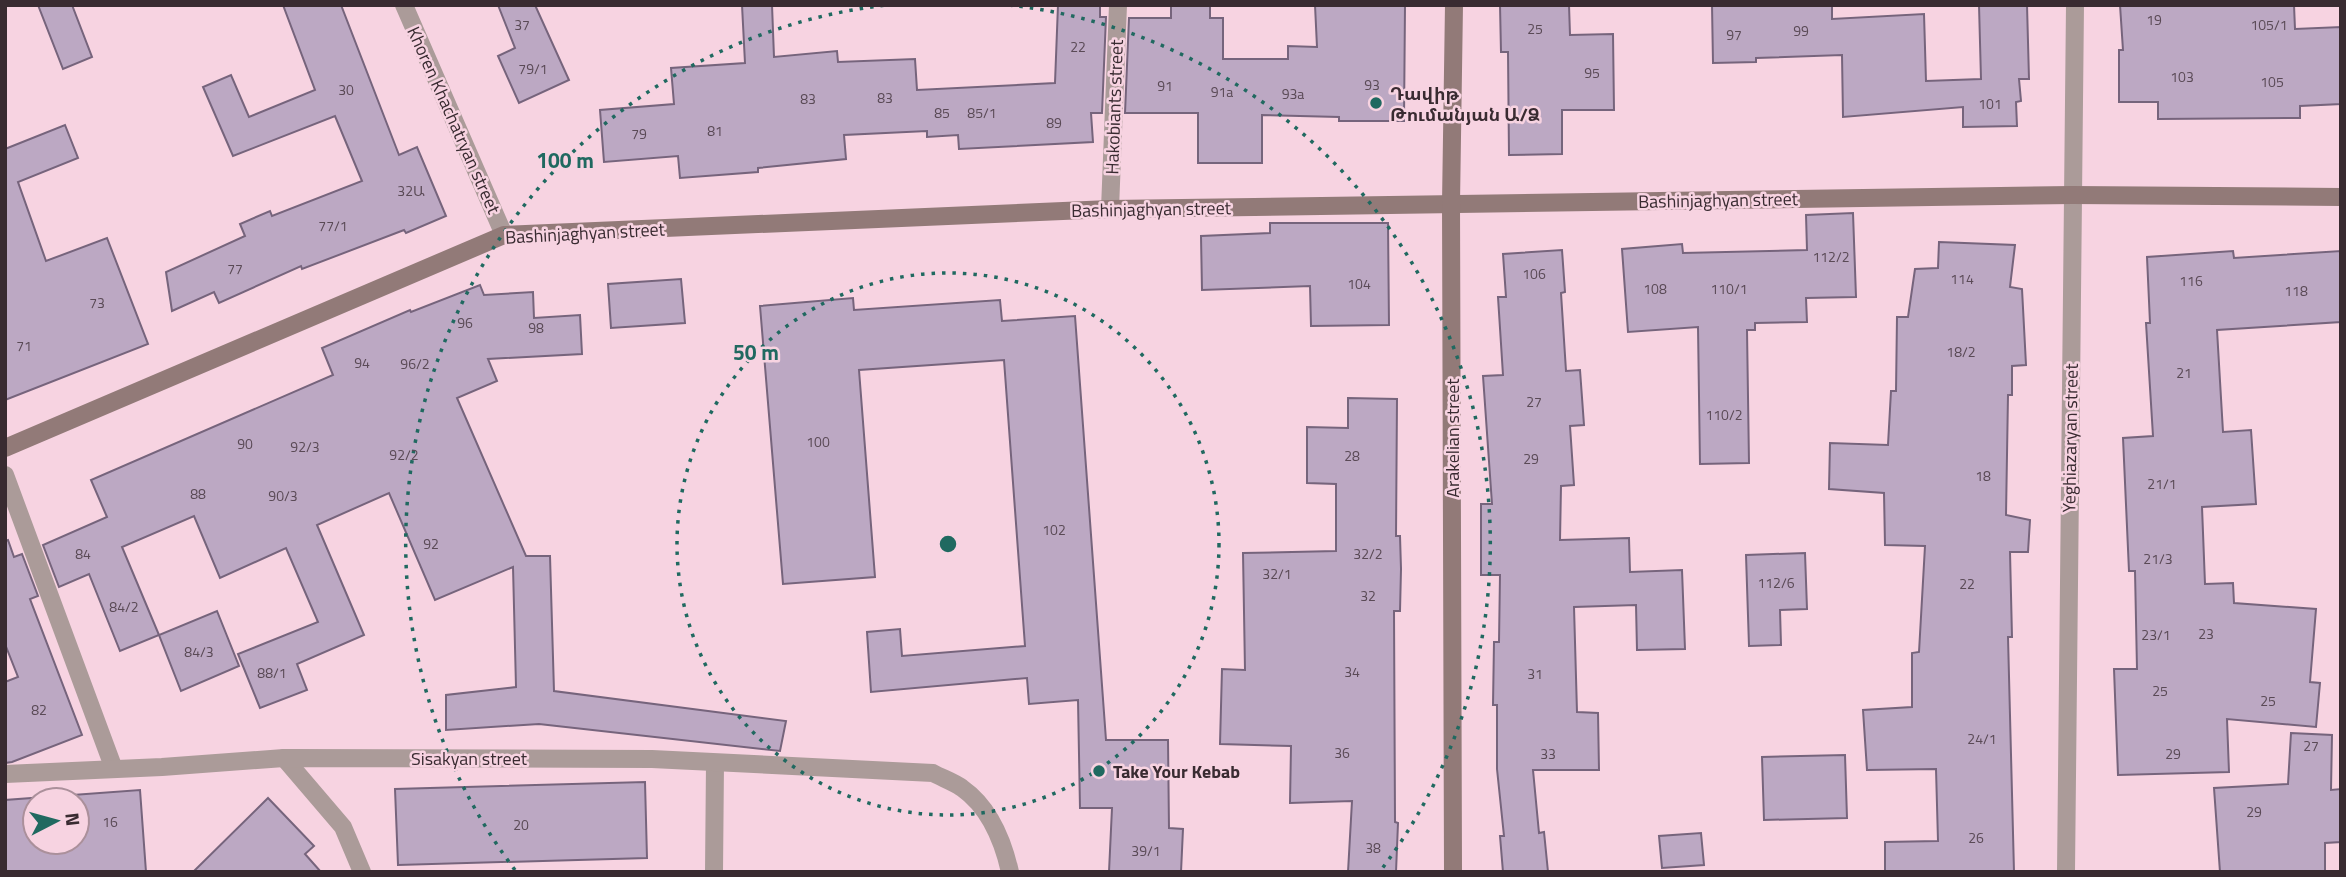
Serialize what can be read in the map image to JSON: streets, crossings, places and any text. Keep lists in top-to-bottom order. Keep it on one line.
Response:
{"streets":{"main road":["Bashinjaghyan street","Arakelian street"],"street":["Hakobiants street","Khoren Khachatryan street","Yeghiazaryan street","Sisakyan street"]},"crossings":[["Hakobiants street","Bashinjaghyan street"],["Khoren Khachatryan street","Bashinjaghyan street"],["Bashinjaghyan street","Arakelian street"],["Bashinjaghyan street","Yeghiazaryan street"]],"places":["Դավիթ Թումանյան Ա/Ձ","Take Your Kebab"],"house_numbers":["19","37","105/1","25","99","97","22","79/1","95","103","105","93","91","30","91a","93a","83","83","101","85","85/1","89","81","79","32Ա","77/1","112/2","77","106","114","116","104","108","110/1","118","73","96","98","71","18/2","94","96/2","21","27","110/2","100","90","92/3","92/2","28","29","18","21/1","88","90/3","102","92","84","32/2","21/3","32/1","112/6","22","32","84/2","23","23/1","84/3","34","88/1","31","25","25","82","24/1","27","36","33","29","29","16","20","26","38","39/1"],"north":"right","rings":["100 m","50 m"]}
